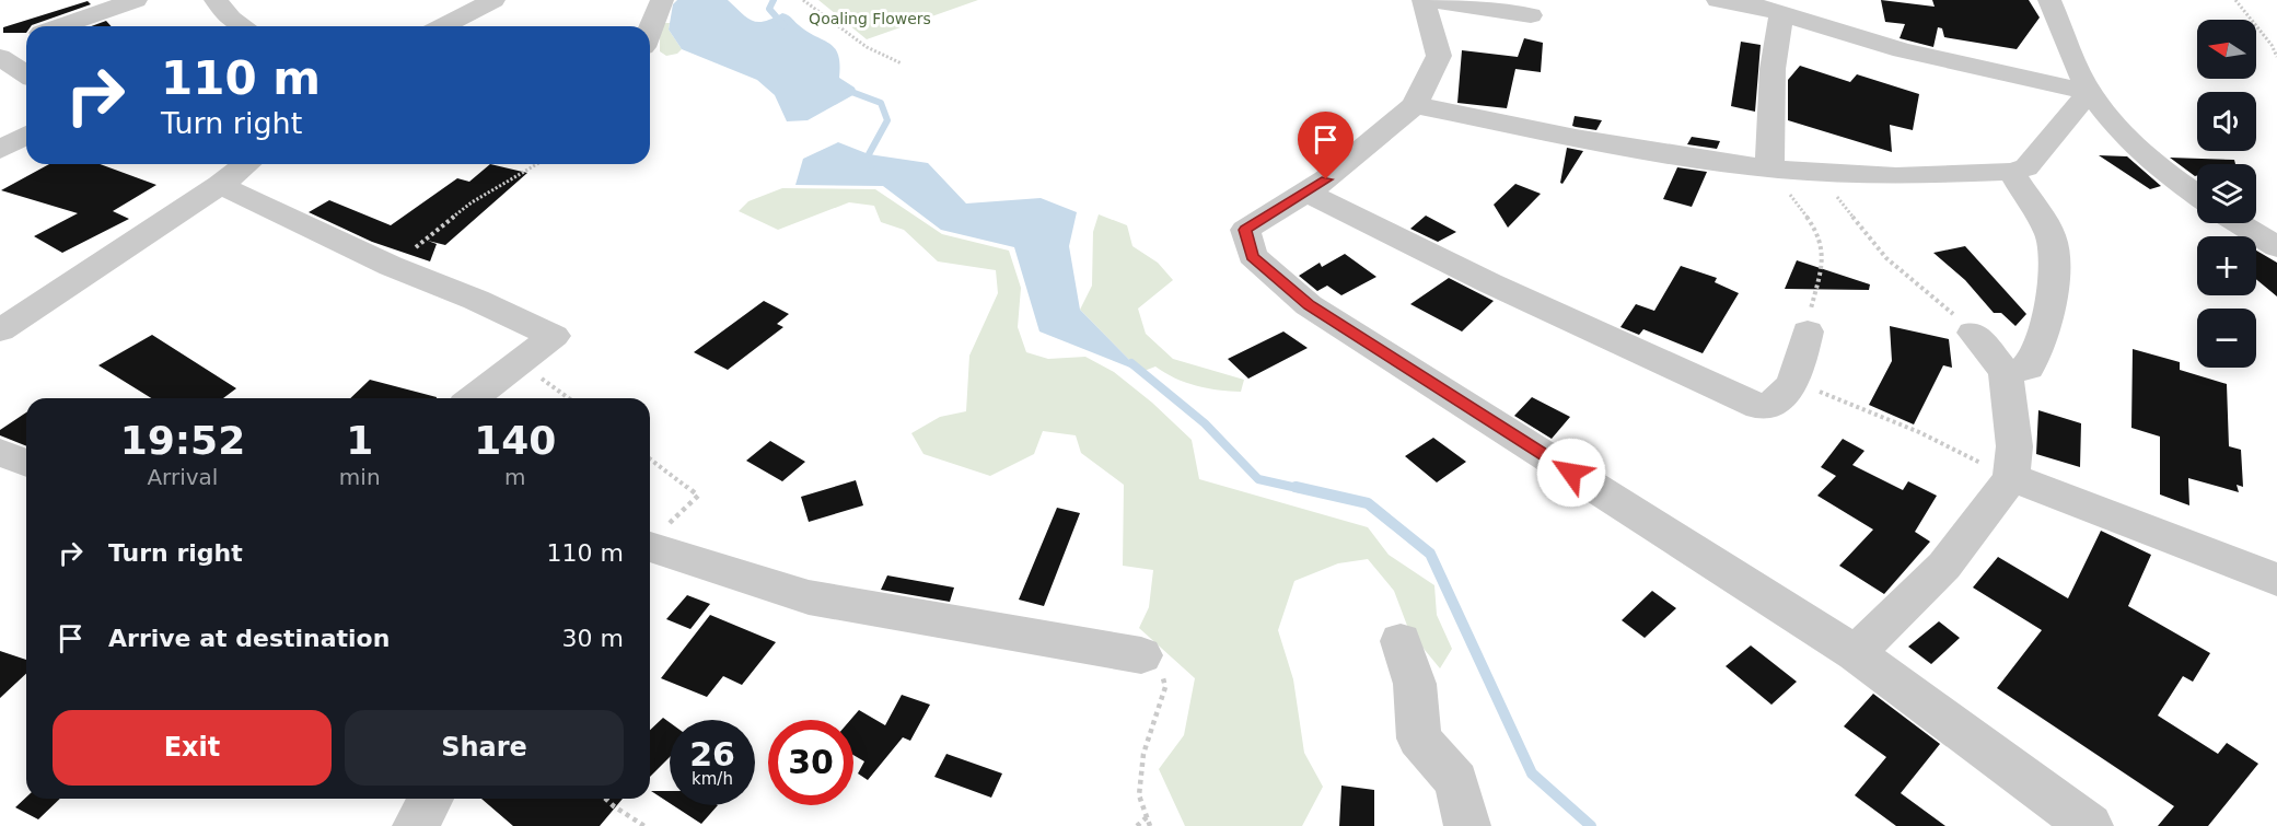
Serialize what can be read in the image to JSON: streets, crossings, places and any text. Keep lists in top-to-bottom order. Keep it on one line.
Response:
{"parks":["Qoaling Flowers"],"north":"left","page":{"map_buttons":["+","−"],"turn":["110 m","Turn right"],"eta":["19:52","Arrival","1","min","140","m"],"list":[{"name":"Turn right","value":"110 m"},{"name":"Arrive at destination","value":"30 m"}],"buttons":["Exit","Share"],"speed":"26 km/h","limit":"30"}}
